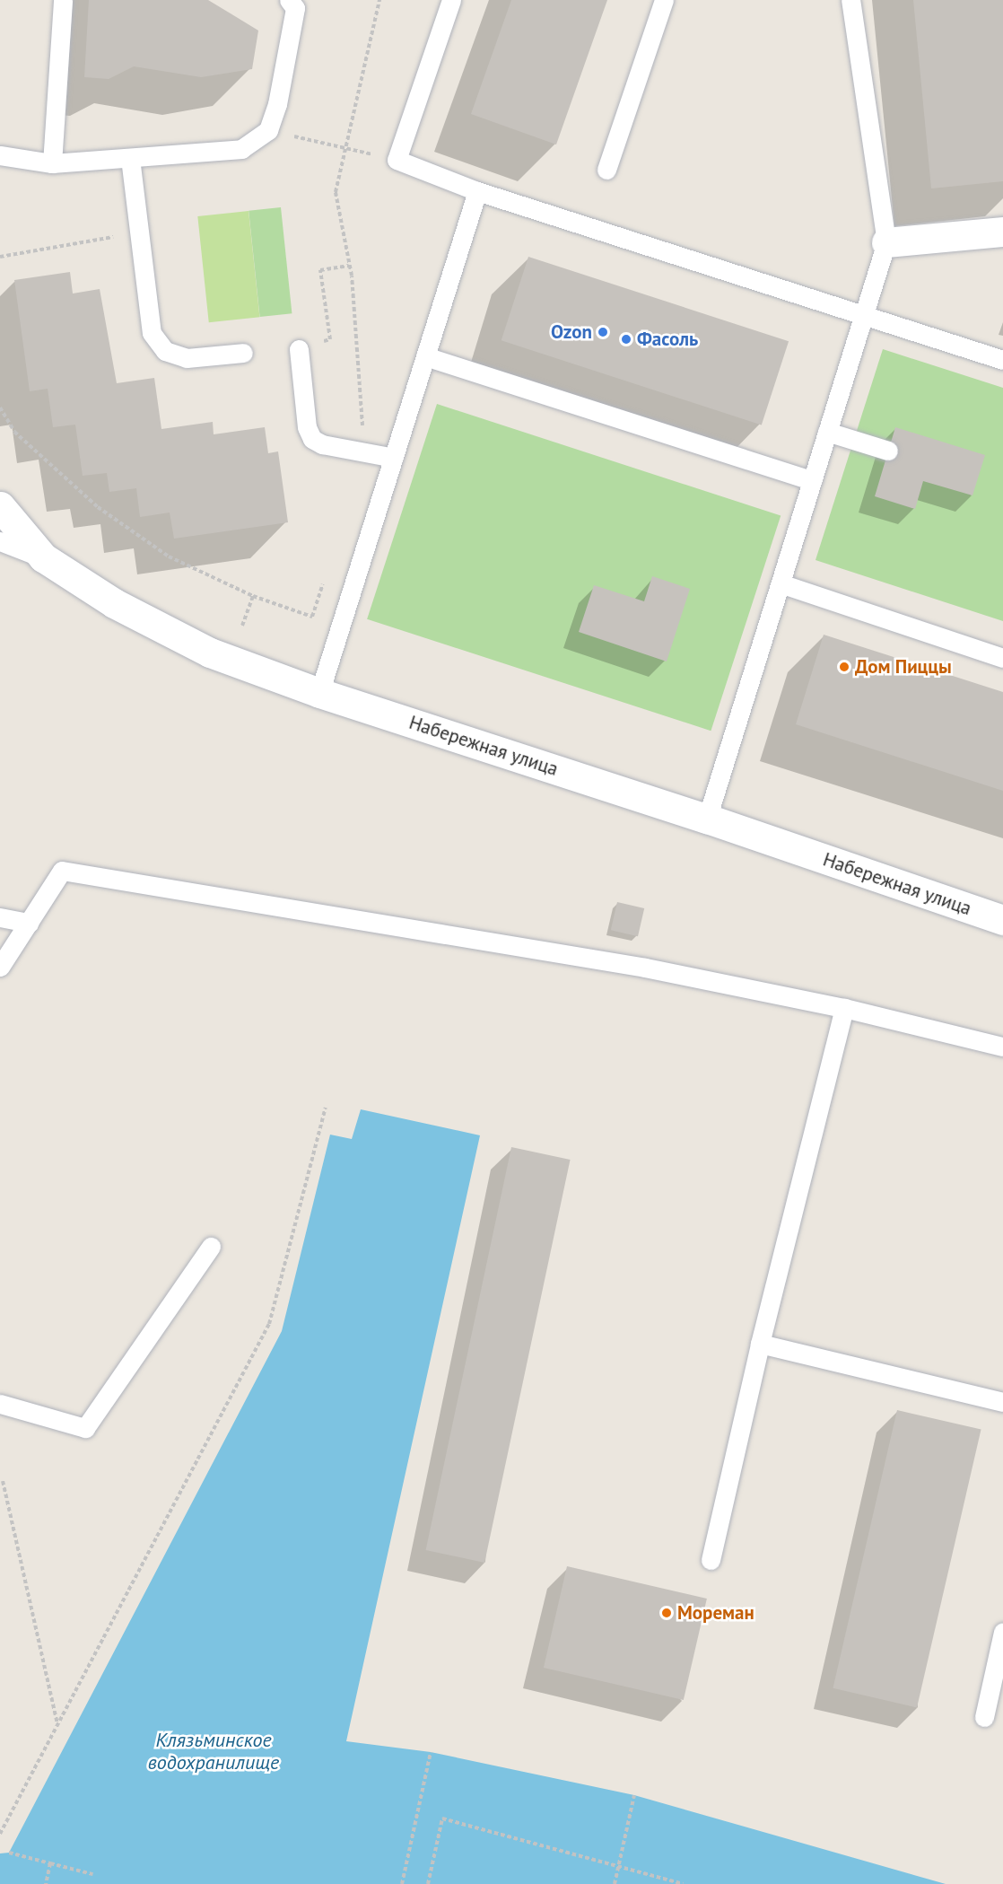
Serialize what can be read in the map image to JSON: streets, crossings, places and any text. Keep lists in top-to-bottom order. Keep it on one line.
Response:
{"streets":{"street":["Набережная улица"]},"water":["Клязьминское водохранилище"],"places":["Ozon","Фасоль","Дом Пиццы","Мореман"]}
